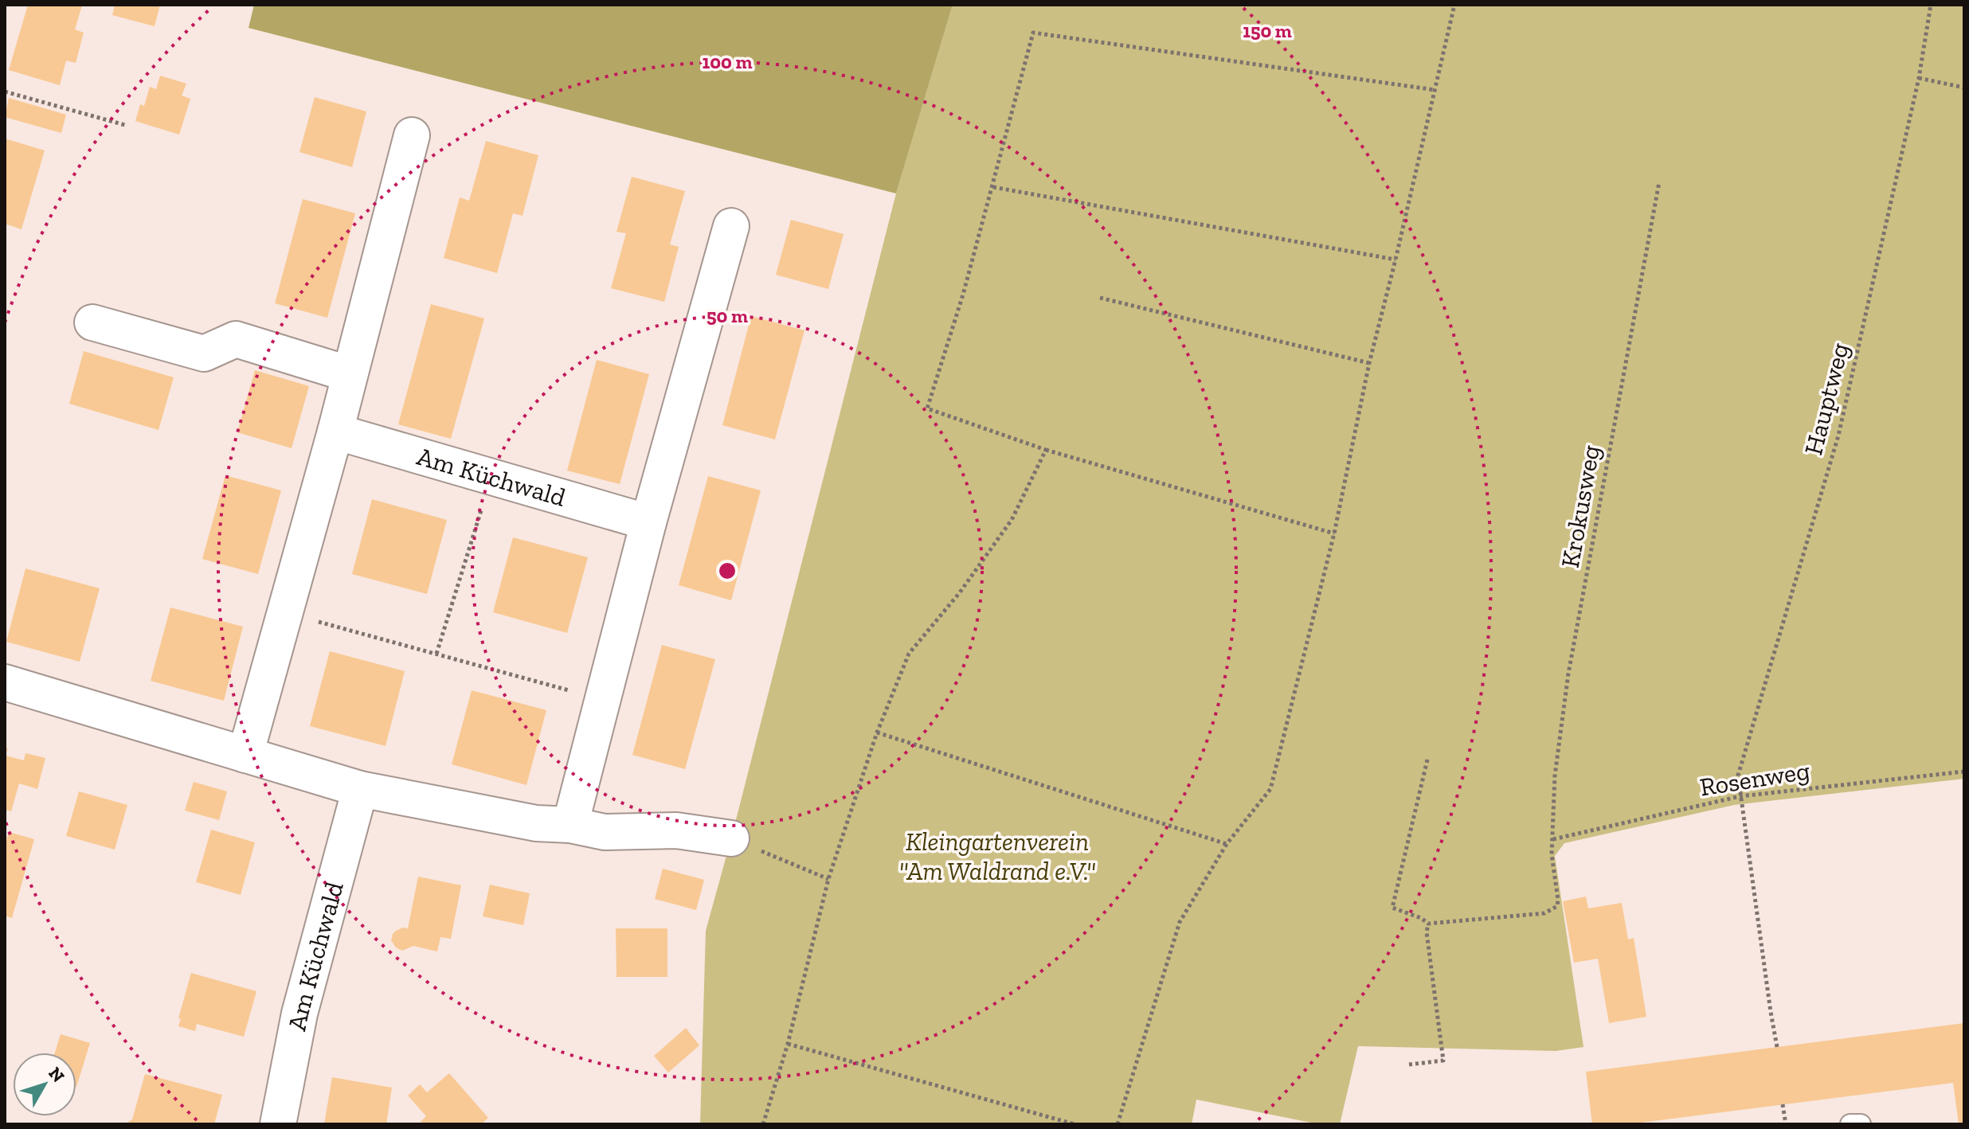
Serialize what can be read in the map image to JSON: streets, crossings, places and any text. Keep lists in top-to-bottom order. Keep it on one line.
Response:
{"streets":{"street":["Am Küchwald"],"path":["Hauptweg","Krokusweg","Rosenweg"]},"crossings":[["Hauptweg","Rosenweg"],["Krokusweg","Rosenweg"]],"parks":["Kleingartenverein \"Am Waldrand e.V.\""],"north":"top right","rings":["150 m","100 m","50 m"]}
